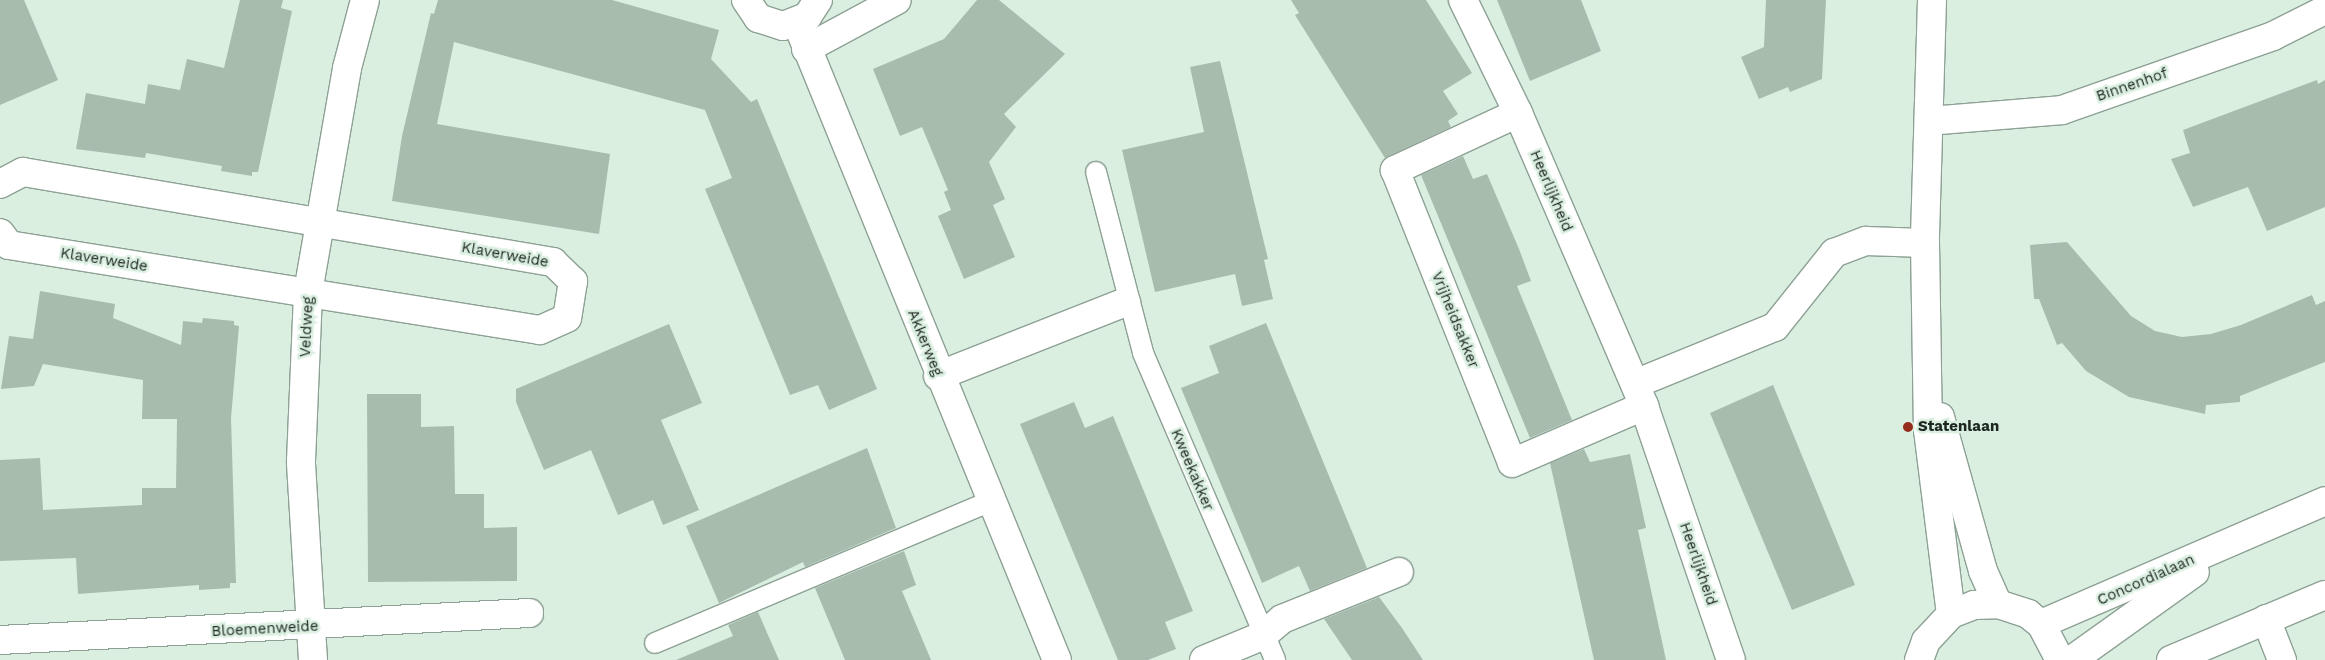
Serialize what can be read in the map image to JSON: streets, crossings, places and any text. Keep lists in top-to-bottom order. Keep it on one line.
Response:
{"streets":{"street":["Binnenhof","Heerlijkheid","Klaverweide","Vrijheidsakker","Veldweg","Akkerweg","Concordialaan","Bloemenweide"],"lane":["Kweekakker"]},"crossings":[["Heerlijkheid","Vrijheidsakker"],["Klaverweide","Veldweg"],["Veldweg","Bloemenweide"]],"places":["Statenlaan"]}
